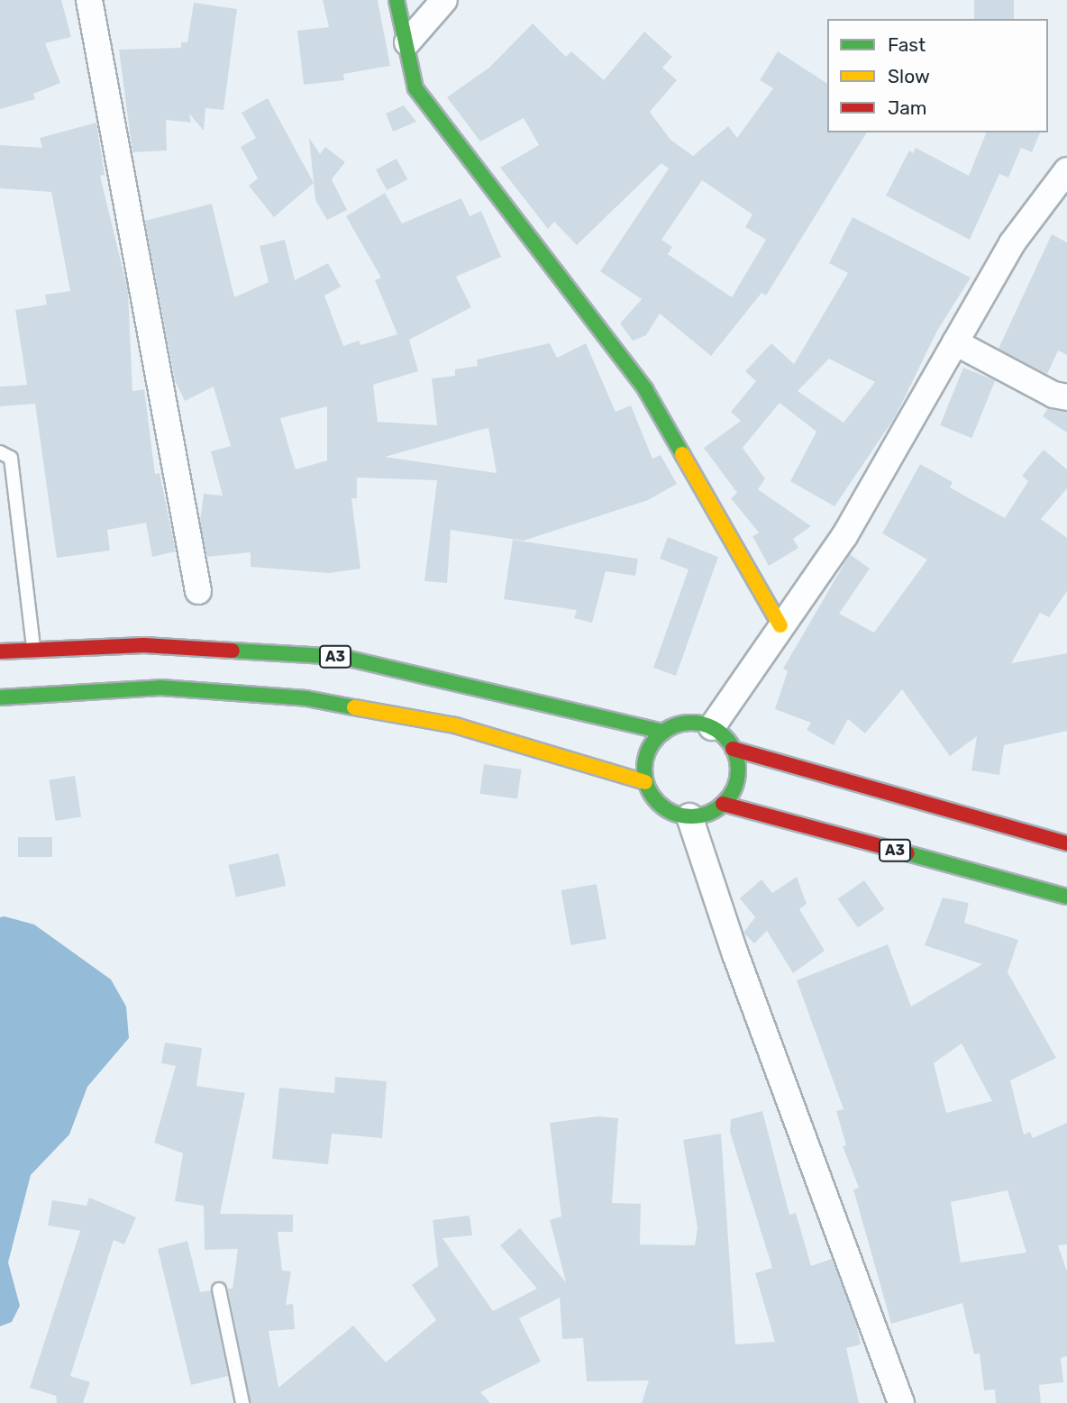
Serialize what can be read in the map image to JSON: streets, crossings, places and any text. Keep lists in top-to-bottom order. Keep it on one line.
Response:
{"streets":{"main road":["A3"]},"legend":["Fast","Slow","Jam"]}
